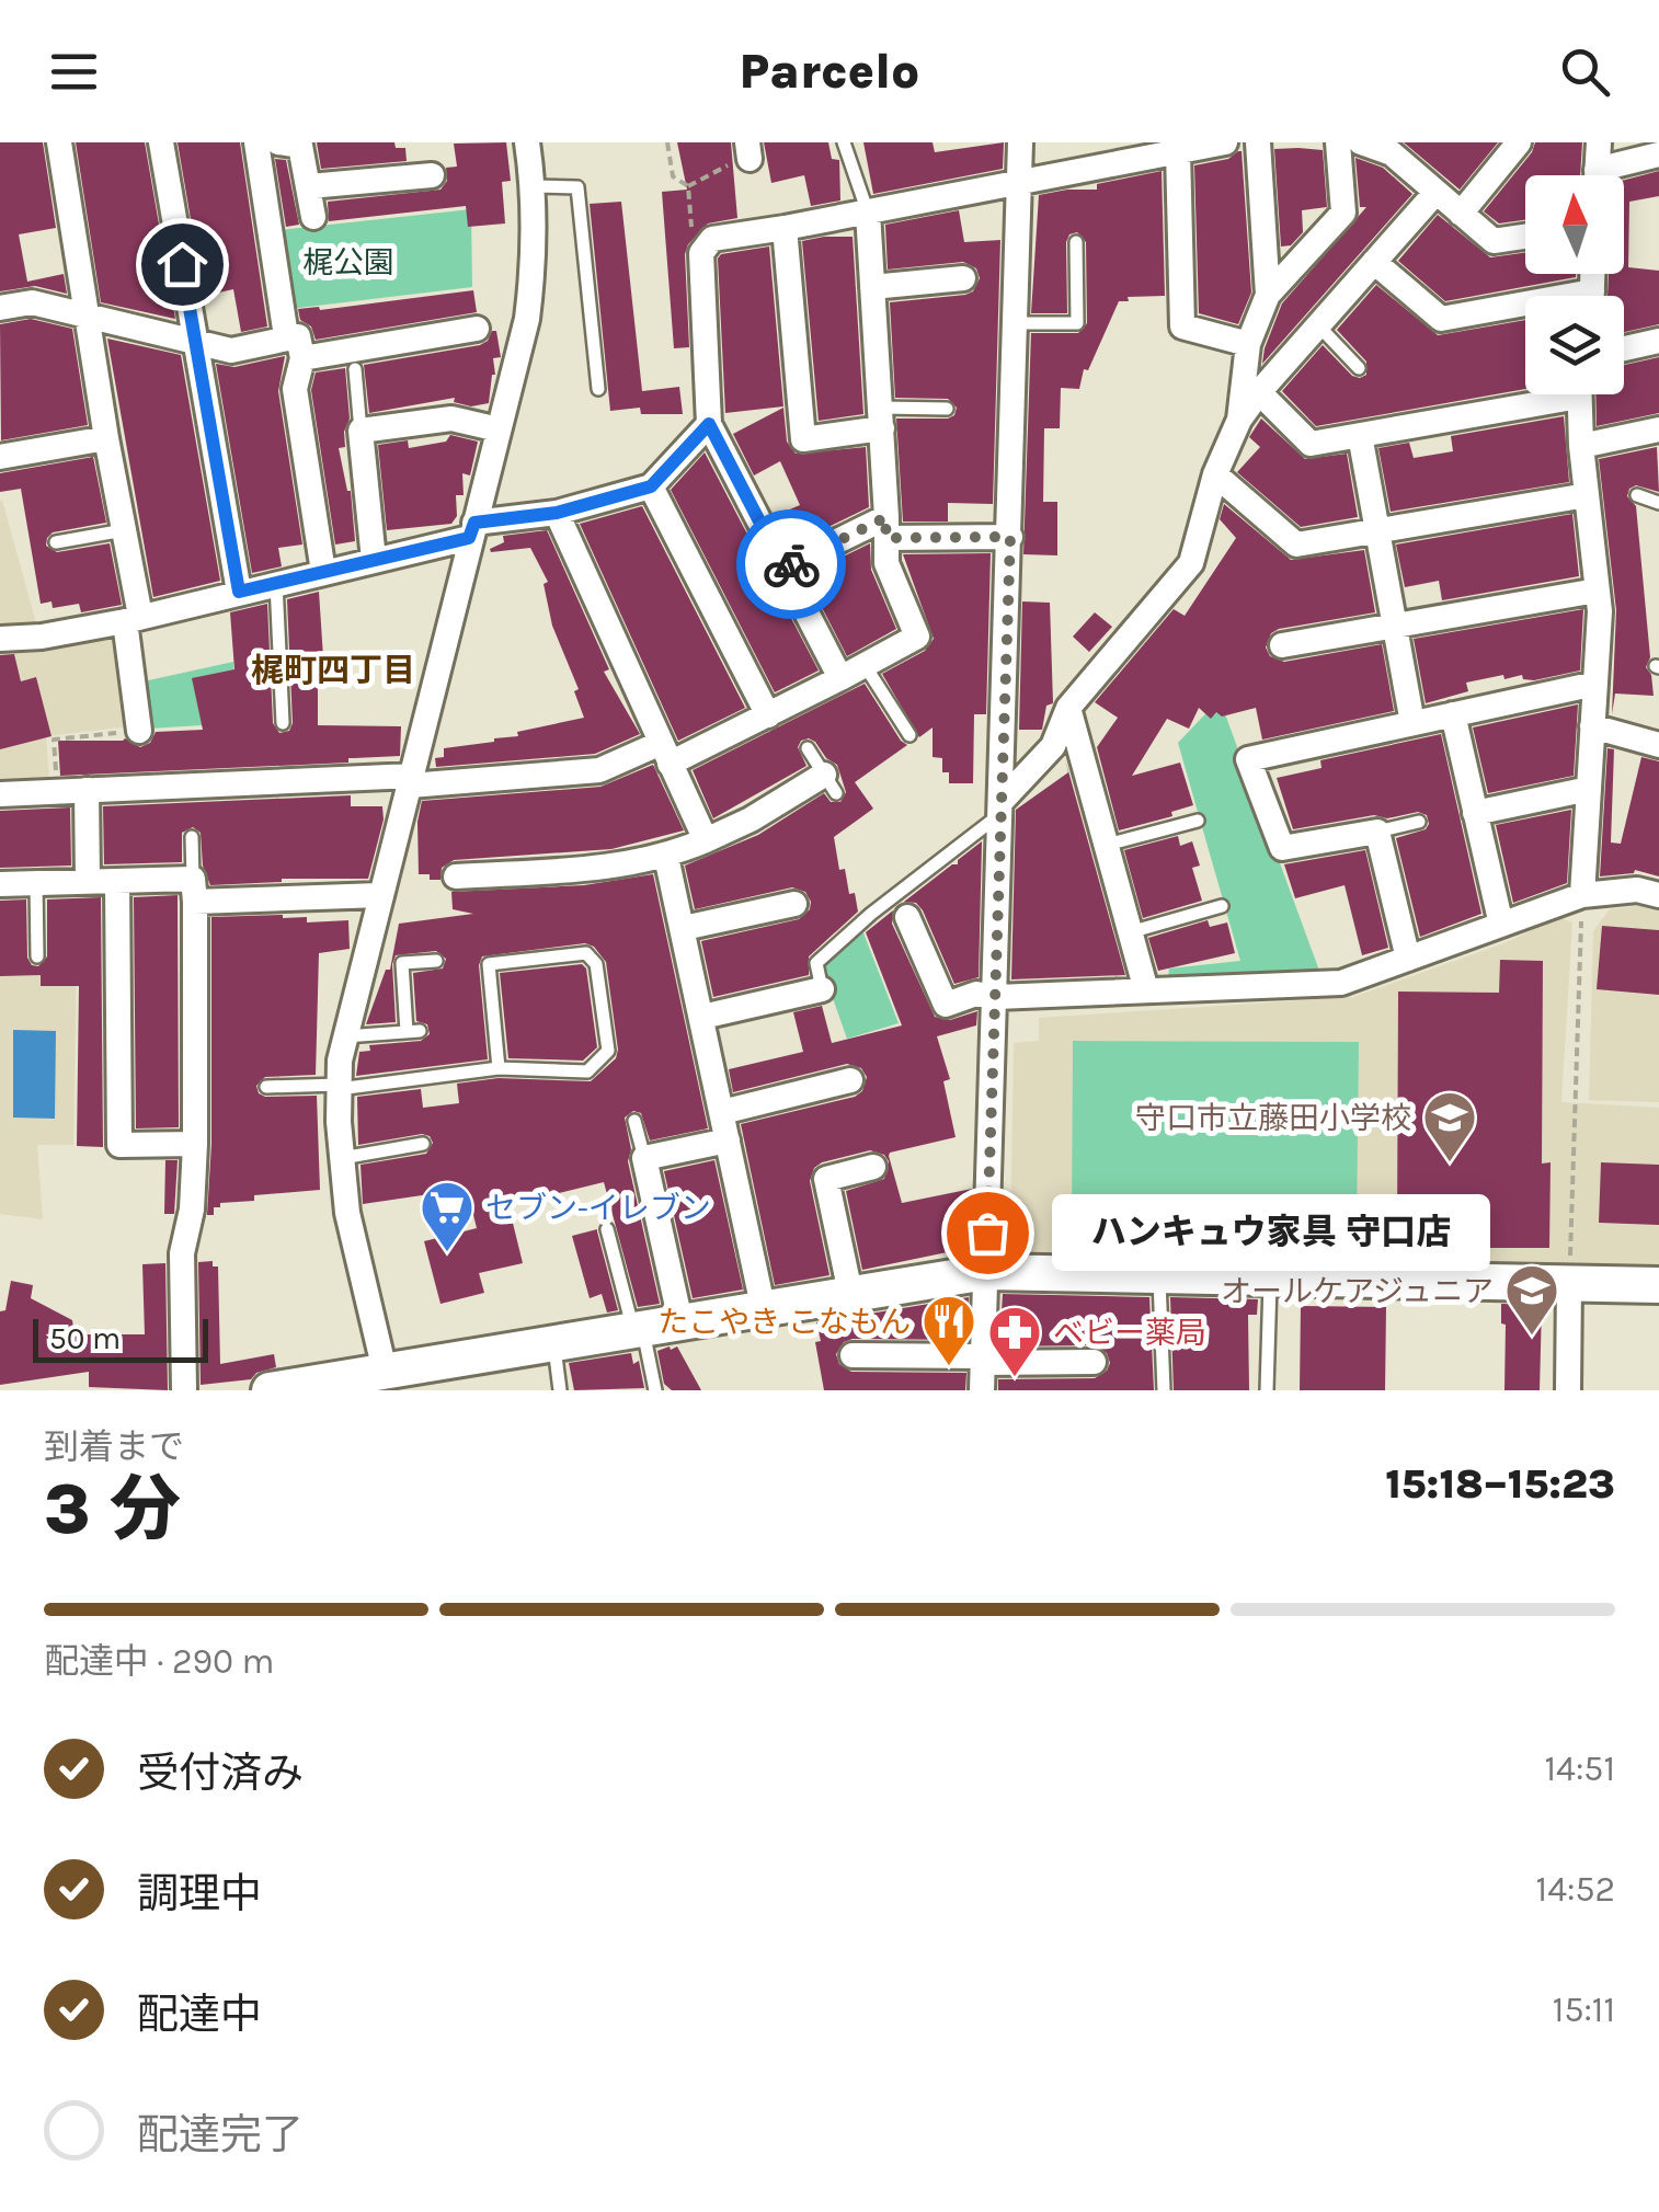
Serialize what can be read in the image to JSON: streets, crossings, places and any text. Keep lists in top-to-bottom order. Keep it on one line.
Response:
{"districts":["梶町四丁目"],"parks":["梶公園"],"places":{"school or university":["守口市立藤田小学校","オールケアジュニア"],"other":["ハンキュウ家具 守口店"],"supermarket":["セブン-イレブン"],"restaurant":["たこやき こなもん"],"pharmacy":["ベビー薬局"]},"scale_bar":"50 m","north":"top","page":{"header":"Parcelo","bubble":"ハンキュウ家具 守口店","scale":"50 m","heading":["3 分","到着まで","15:18–15:23"],"bar":"配達中 · 290 m","list":[["受付済み","14:51"],["調理中","14:52"],["配達中","15:11"],"配達完了"]}}
